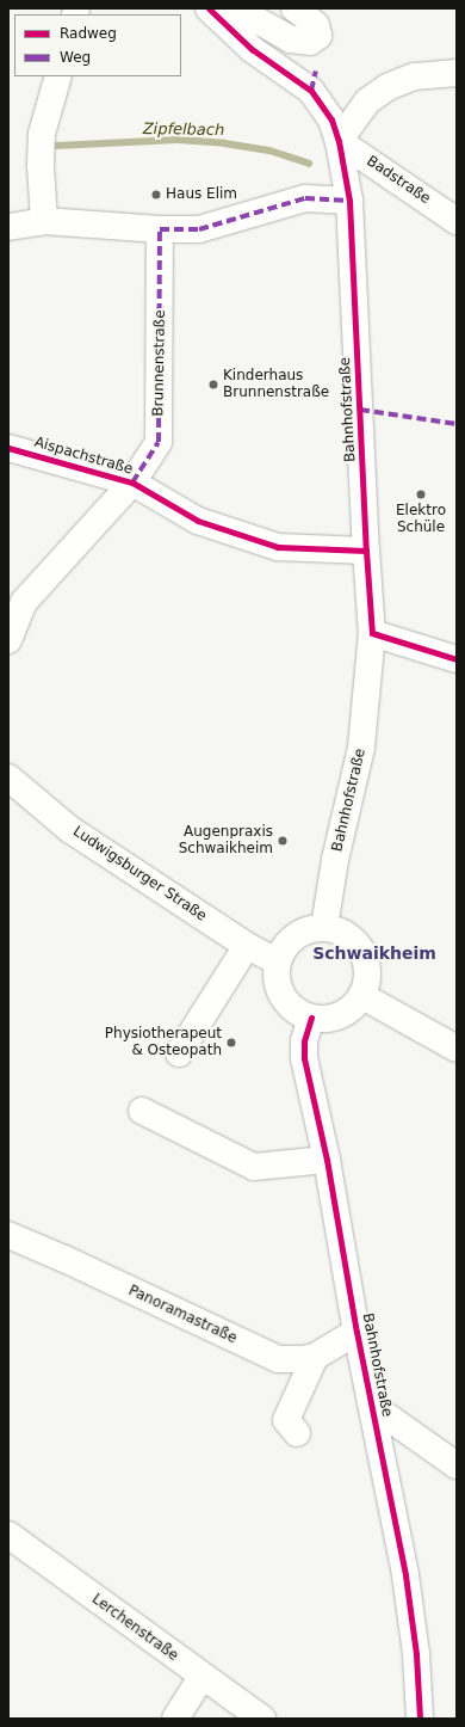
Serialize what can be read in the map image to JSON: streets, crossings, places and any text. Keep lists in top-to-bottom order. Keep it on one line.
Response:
{"streets":{"street":["Badstraße","Brunnenstraße","Bahnhofstraße","Aispachstraße","Ludwigsburger Straße","Panoramastraße","Lerchenstraße"]},"crossings":[["Badstraße","Bahnhofstraße"],["Brunnenstraße","Aispachstraße"],["Bahnhofstraße","Aispachstraße"],["Bahnhofstraße","Ludwigsburger Straße"],["Bahnhofstraße","Panoramastraße"]],"districts":["Schwaikheim"],"water":["Zipfelbach"],"places":["Haus Elim","Kinderhaus Brunnenstraße","Elektro Schüle","Augenpraxis Schwaikheim","Physiotherapeut & Osteopath"],"legend":["Radweg","Weg"]}
